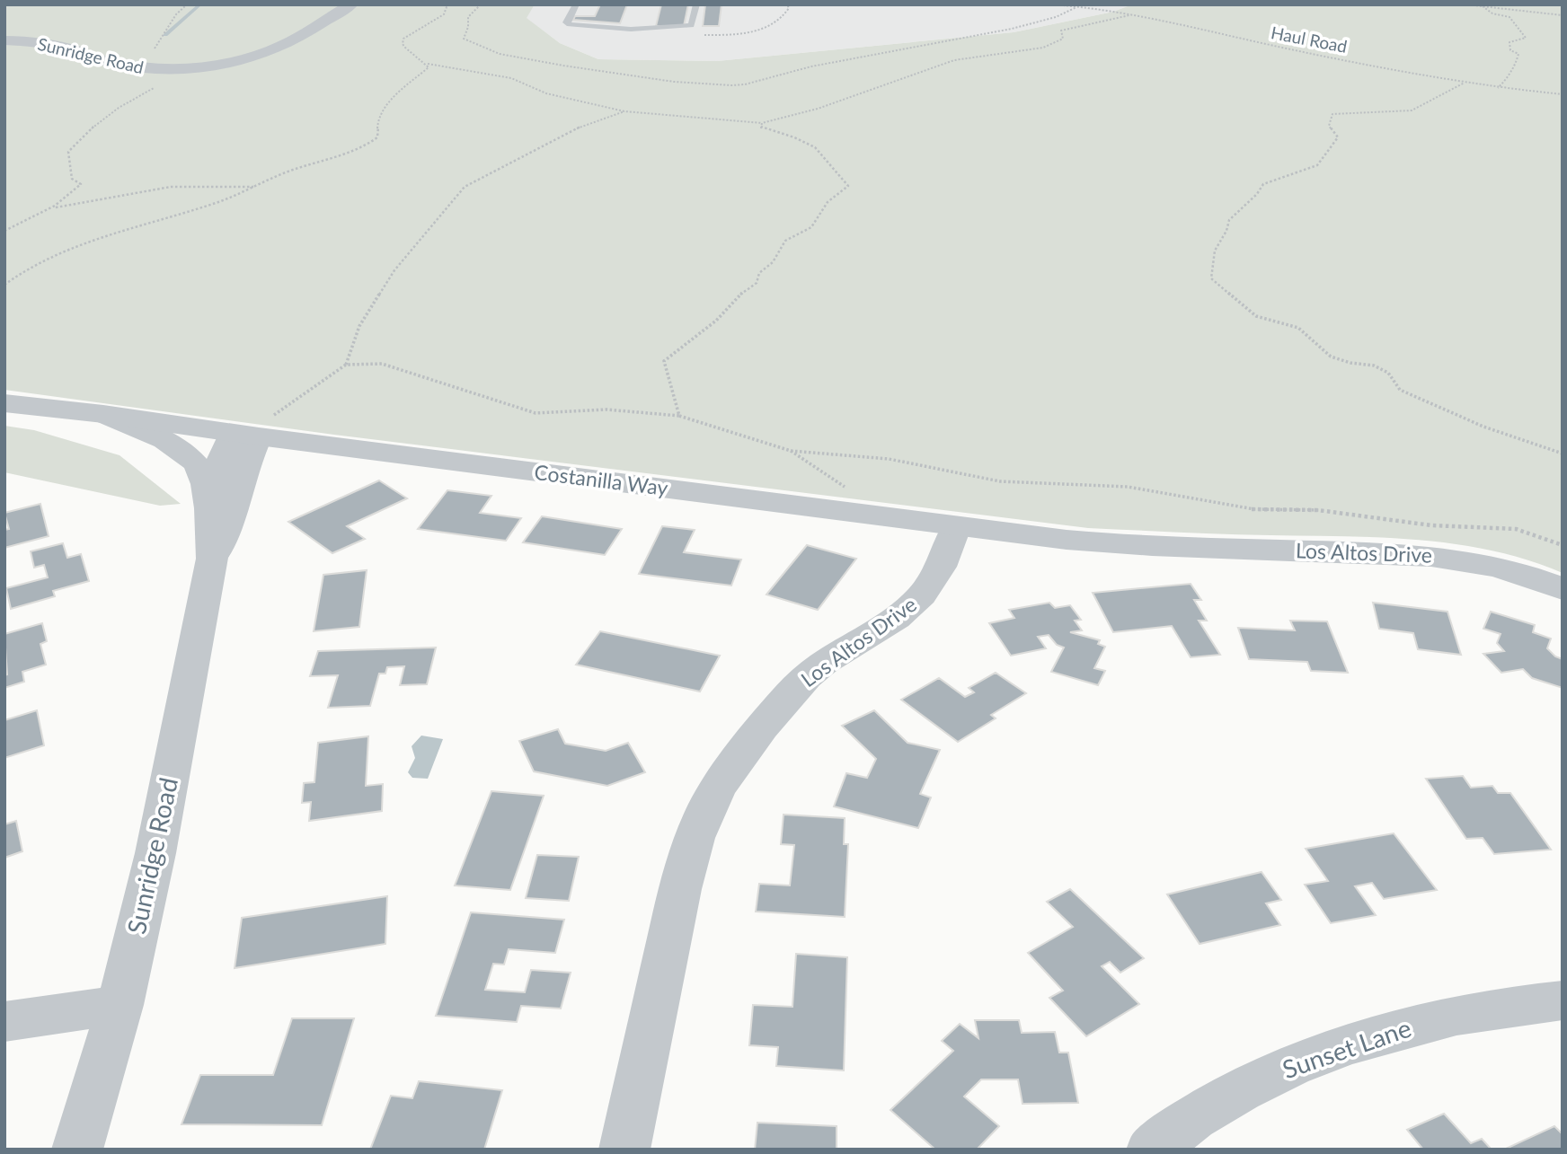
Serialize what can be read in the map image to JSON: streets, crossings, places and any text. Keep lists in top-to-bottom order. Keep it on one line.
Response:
{"streets":{"street":["Sunridge Road","Costanilla Way","Los Altos Drive","Sunset Lane"],"path":["Haul Road"]},"crossings":[["Sunridge Road","Costanilla Way"],["Costanilla Way","Los Altos Drive"]]}
